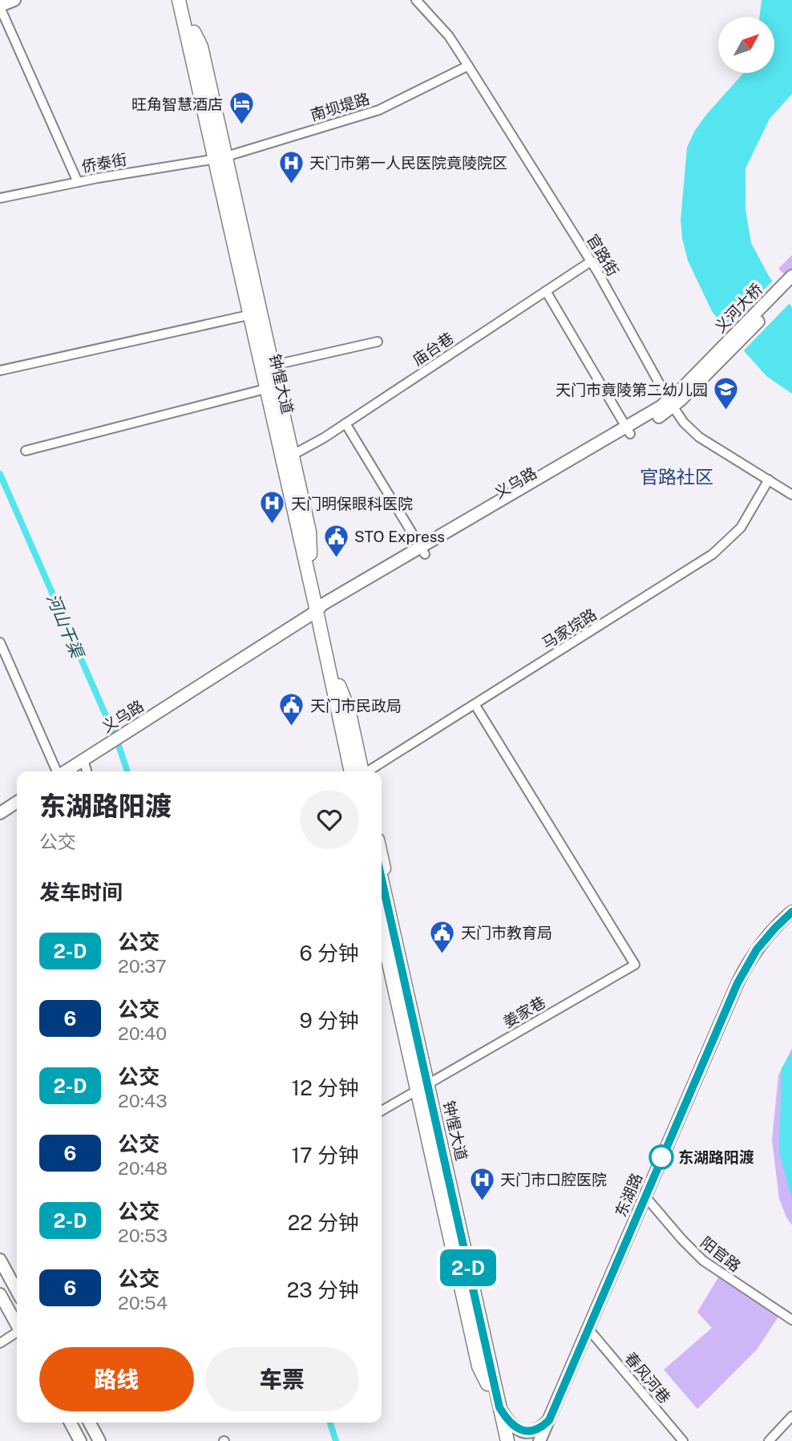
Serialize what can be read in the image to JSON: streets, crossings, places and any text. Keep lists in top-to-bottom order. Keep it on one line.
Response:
{"streets":{"highway":["钟惺大道"],"main road":["义河大桥","义乌路","东湖路"],"street":["南坝堤路","侨泰街","官路街","庙台巷","马家垸路","姜家巷","阳官路","春风河巷"]},"crossings":[["南坝堤路","侨泰街"],["南坝堤路","官路街"],["南坝堤路","钟惺大道"],["侨泰街","钟惺大道"],["官路街","庙台巷"],["官路街","义乌路"],["官路街","马家垸路"],["义河大桥","义乌路"],["庙台巷","钟惺大道"],["钟惺大道","义乌路"],["钟惺大道","姜家巷"],["马家垸路","姜家巷"],["东湖路","阳官路"],["东湖路","春风河巷"]],"districts":["官路社区"],"water":["河山干渠"],"places":{"hotel":["旺角智慧酒店"],"hospital":["天门市第一人民医院竟陵院区","天门明保眼科医院","天门市口腔医院"],"school or university":["天门市竟陵第二幼儿园"],"public building":["STO Express","天门市民政局","天门市教育局"],"other":["东湖路阳渡"]},"lines":["bus line 2-D"],"north":"top right","page":{"on_map":"2-D","heading":[["东湖路阳渡","公交"],"发车时间"],"list":[{"mark":"2-D","name":"公交","note":"20:37","value":"6 分钟"},{"mark":"6","name":"公交","note":"20:40","value":"9 分钟"},{"mark":"2-D","name":"公交","note":"20:43","value":"12 分钟"},{"mark":"6","name":"公交","note":"20:48","value":"17 分钟"},{"mark":"2-D","name":"公交","note":"20:53","value":"22 分钟"},{"mark":"6","name":"公交","note":"20:54","value":"23 分钟"}],"buttons":["路线","车票"]}}
